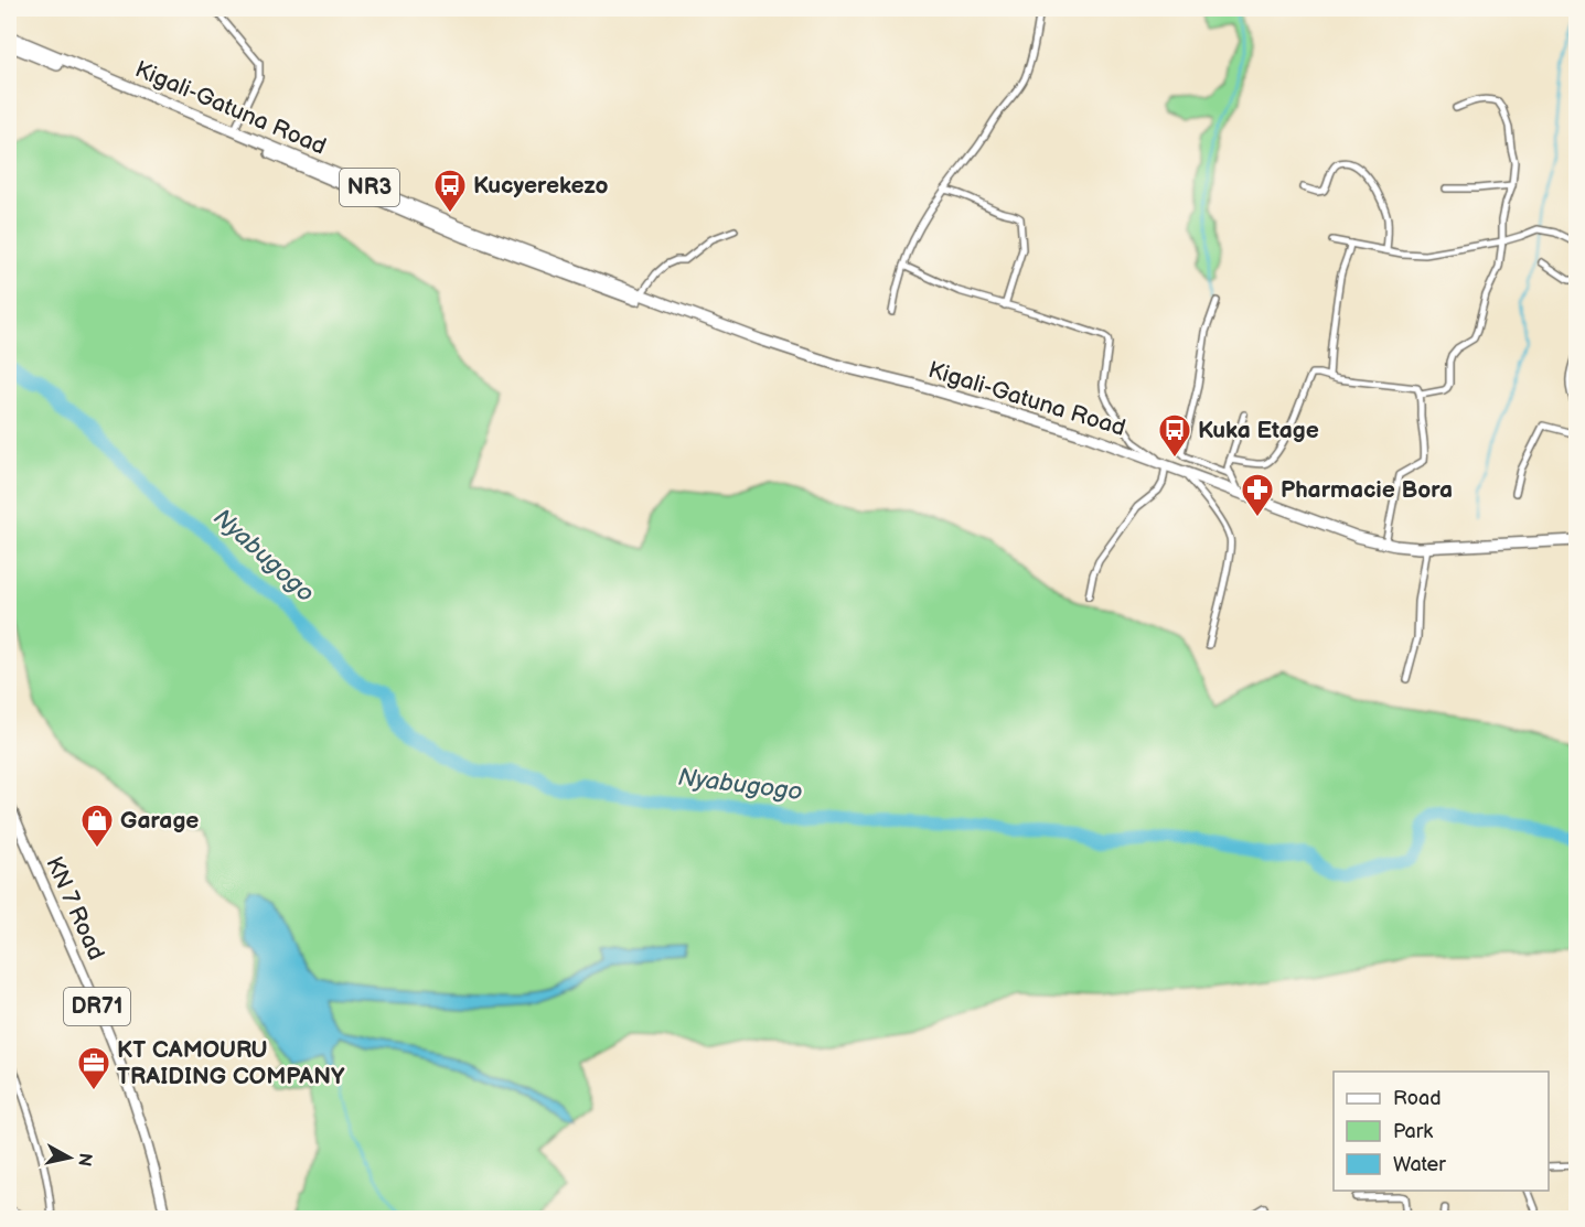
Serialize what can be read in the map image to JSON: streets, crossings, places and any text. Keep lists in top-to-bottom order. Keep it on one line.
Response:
{"streets":{"highway":["Kigali-Gatuna Road","NR3"],"main road":["KN 7 Road","DR71"]},"water":["Nyabugogo"],"places":{"bus stop":["Kucyerekezo","Kuka Etage"],"pharmacy":["Pharmacie Bora"],"shop":["Garage"],"office":["KT CAMOURU TRAIDING COMPANY"]},"legend":["Road","Park","Water"],"north":"right"}
